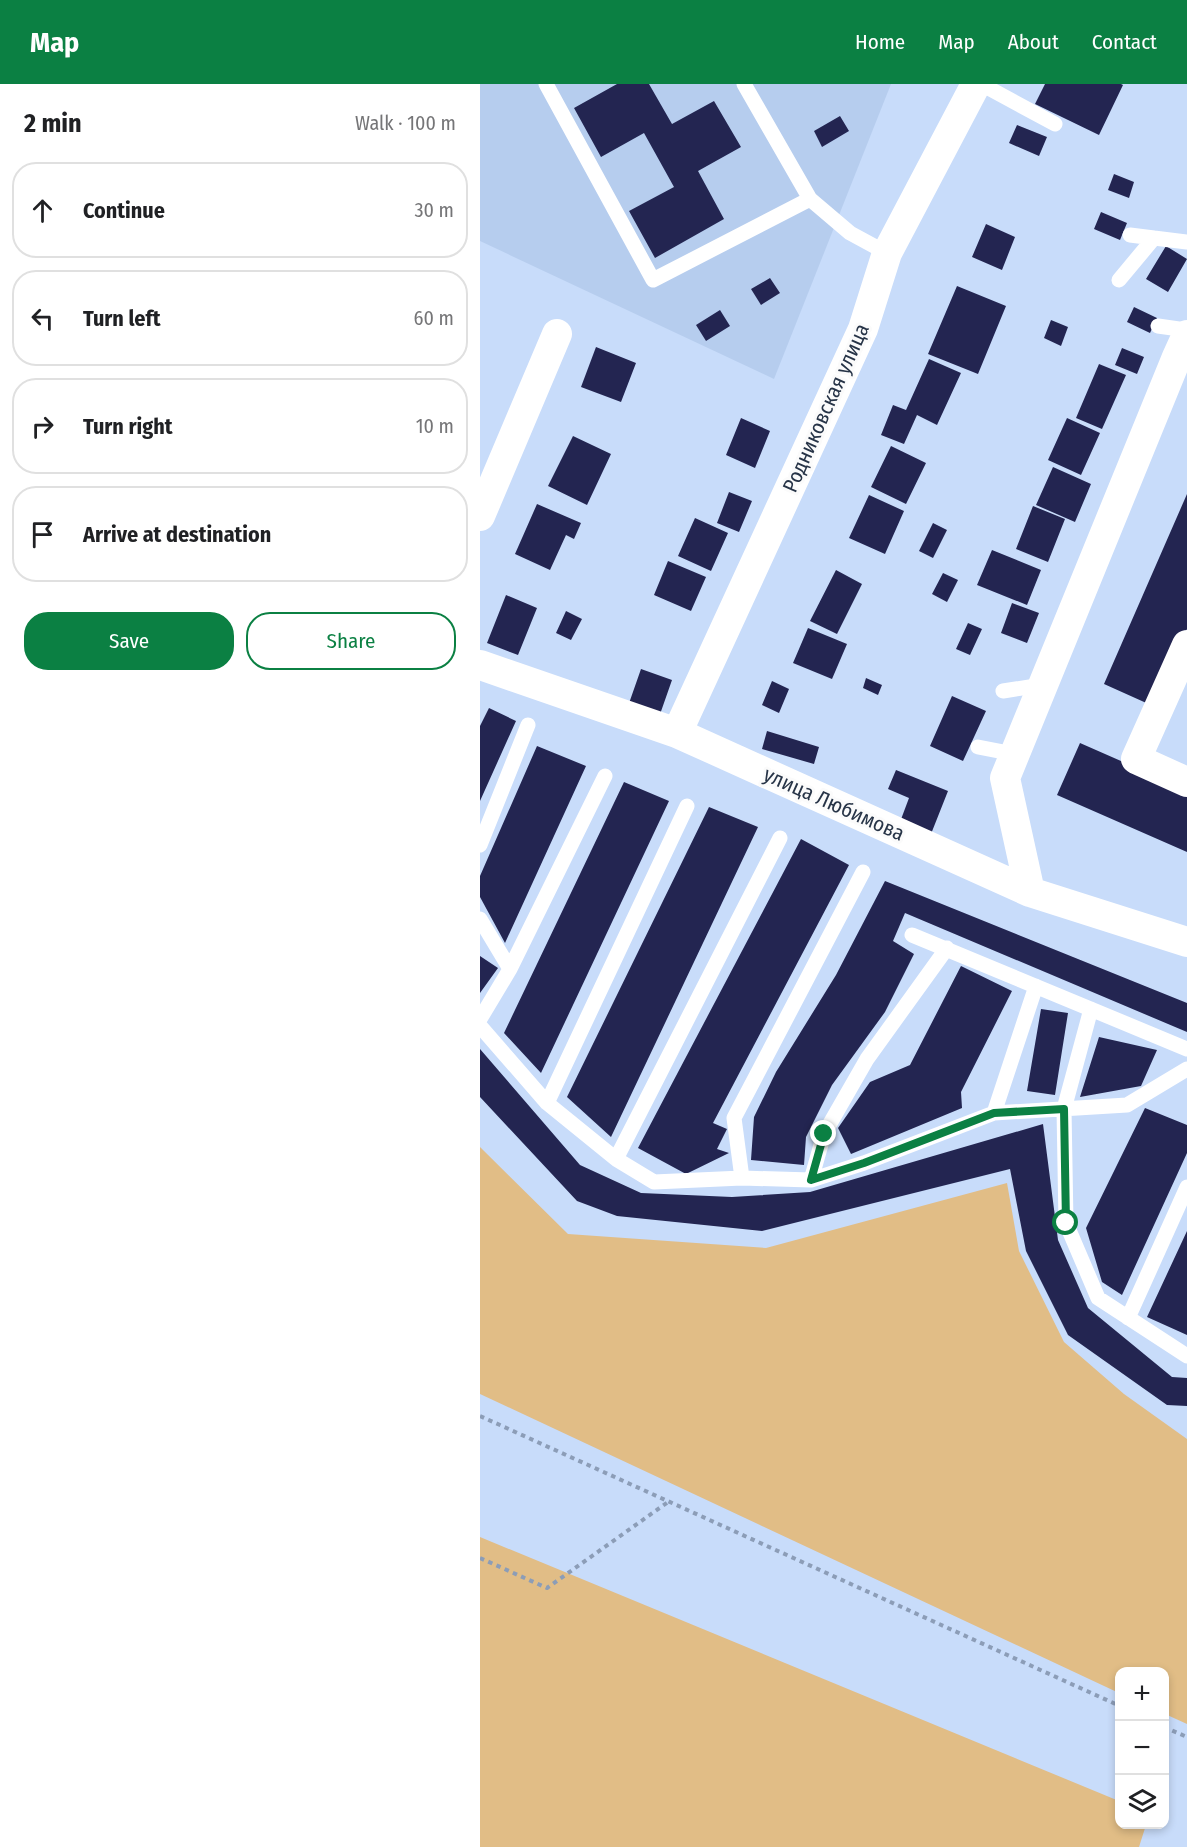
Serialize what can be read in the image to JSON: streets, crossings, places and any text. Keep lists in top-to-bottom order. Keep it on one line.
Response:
{"streets":{"street":["Родниковская улица","улица Любимова"]},"crossings":[["Родниковская улица","улица Любимова"]],"page":{"header":"Map","nav":["Home","Map","About","Contact"],"heading":["2 min","Walk · 100 m"],"list":[["Continue","30 m"],["Turn left","60 m"],["Turn right","10 m"],"Arrive at destination"],"buttons":["Save","Share"],"map_buttons":["+","−"]}}
